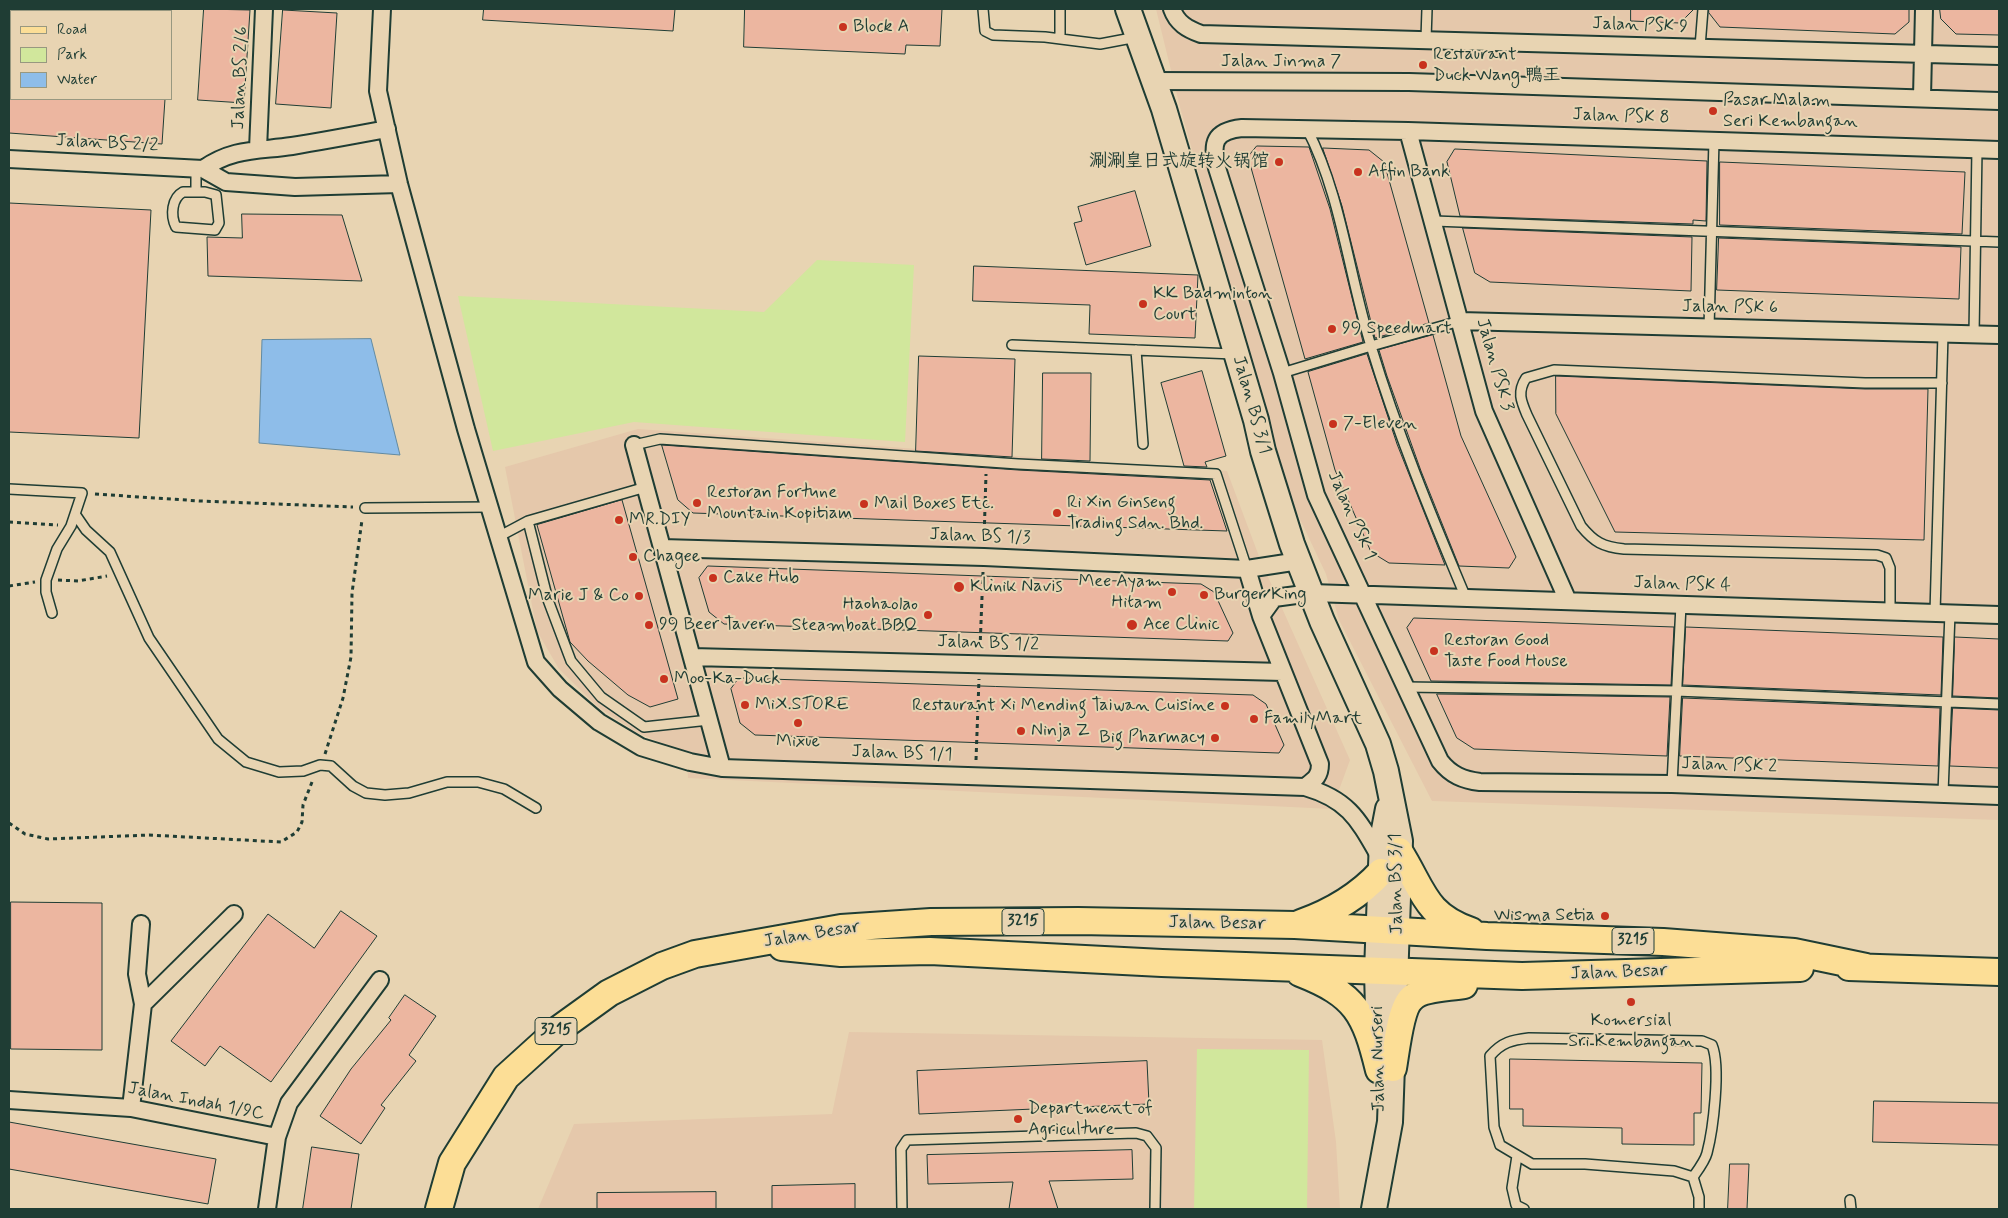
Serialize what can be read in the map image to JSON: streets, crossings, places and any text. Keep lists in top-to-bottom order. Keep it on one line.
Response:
{"streets":{"main road":["3215","Jalan Besar"],"street":["Jalan PSK 9","Jalan Jinma 7","Jalan BS 2/6","Jalan PSK 8","Jalan BS 2/2","Jalan PSK 6","Jalan PSK 3","Jalan BS 3/1","Jalan PSK 1","Jalan BS 1/3","Jalan PSK 4","Jalan BS 1/2","Jalan BS 1/1","Jalan PSK 2","Jalan Nurseri","Jalan Indah 1/9C"]},"crossings":[["Jalan Jinma 7","Jalan BS 3/1"],["Jalan PSK 8","Jalan PSK 3"],["Jalan PSK 8","Jalan PSK 1"],["Jalan PSK 6","Jalan PSK 3"],["Jalan PSK 3","Jalan PSK 4"],["Jalan BS 3/1","Jalan BS 1/3"],["Jalan BS 3/1","Jalan PSK 4"],["Jalan BS 3/1","Jalan BS 1/1"],["Jalan BS 3/1","Jalan Besar"],["Jalan BS 3/1","Jalan Nurseri"],["Jalan PSK 1","Jalan PSK 4"],["Jalan PSK 1","Jalan PSK 2"],["3215","Jalan Besar"],["Jalan Besar","Jalan Nurseri"]],"places":["Block A","Restaurant Duck Wang 鴨王","Pasar Malam Seri Kembangan","涮涮皇日式旋转火锅馆","Affin Bank","KK Badminton Court","99 Speedmart","7-Eleven","Restoran Fortune Mountain Kopitiam","Mail Boxes Etc.","Ri Xin Ginseng Trading Sdn. Bhd.","MR.DIY","Chagee","Cake Hub","Klinik Navis","Mee Ayam Hitam","Burger King","Marie J & Co","Haohaolao Steamboat BBQ","99 Beer Tavern","Ace Clinic","Restoran Good Taste Food House","Moo-Ka-Duck","MiX.STORE","Restaurant Xi Mending Taiwan Cuisine","FamilyMart","Mixue","Ninja Z","Big Pharmacy","Wisma Setia","Komersial Sri Kembangan","Department of Agriculture"],"legend":["Road","Park","Water"]}
